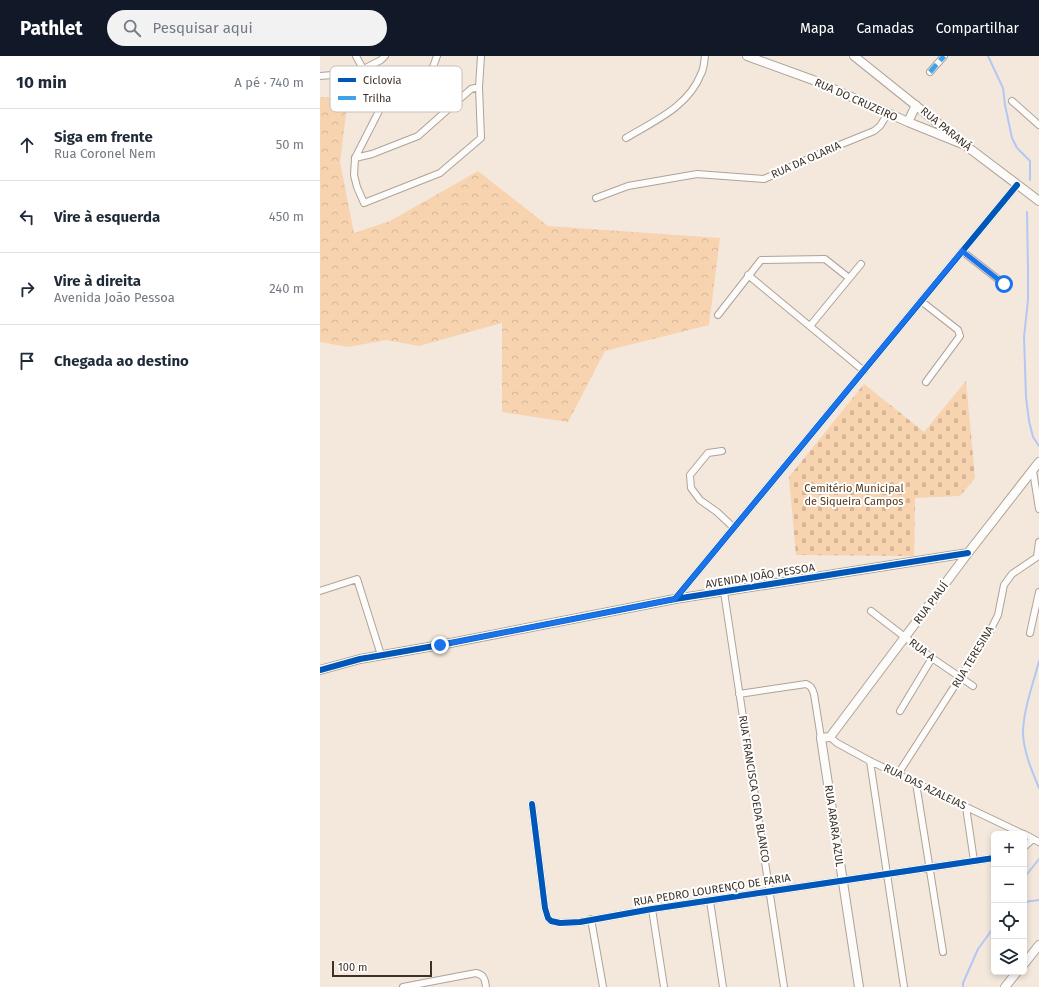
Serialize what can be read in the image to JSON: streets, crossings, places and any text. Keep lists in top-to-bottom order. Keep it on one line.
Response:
{"streets":{"street":["RUA DO CRUZEIRO","RUA PARANÁ","RUA DA OLARIA","AVENIDA JOÃO PESSOA","RUA PIAUÍ","RUA A","RUA TERESINA","RUA DAS AZALEIAS","RUA FRANCISCA OEDA BLANCO","RUA ARARA AZUL","RUA PEDRO LOURENÇO DE FARIA"]},"crossings":[["RUA DO CRUZEIRO","RUA PARANÁ"],["RUA DO CRUZEIRO","RUA DA OLARIA"],["AVENIDA JOÃO PESSOA","RUA PIAUÍ"],["AVENIDA JOÃO PESSOA","RUA FRANCISCA OEDA BLANCO"],["RUA PIAUÍ","RUA A"],["RUA PIAUÍ","RUA DAS AZALEIAS"],["RUA A","RUA TERESINA"],["RUA TERESINA","RUA DAS AZALEIAS"],["RUA FRANCISCA OEDA BLANCO","RUA ARARA AZUL"],["RUA FRANCISCA OEDA BLANCO","RUA PEDRO LOURENÇO DE FARIA"],["RUA ARARA AZUL","RUA PEDRO LOURENÇO DE FARIA"]],"parks":["Cemitério Municipal de Siqueira Campos"],"legend":["Ciclovia","Trilha"],"scale_bar":"100 m","page":{"header":"Pathlet","search":"Pesquisar aqui","nav":["Mapa","Camadas","Compartilhar"],"heading":["10 min","A pé · 740 m"],"list":[["Siga em frente","Rua Coronel Nem","50 m"],["Vire à esquerda","450 m"],["Vire à direita","Avenida João Pessoa","240 m"],"Chegada ao destino"],"map_buttons":["+","−"],"scale":"100 m"}}
